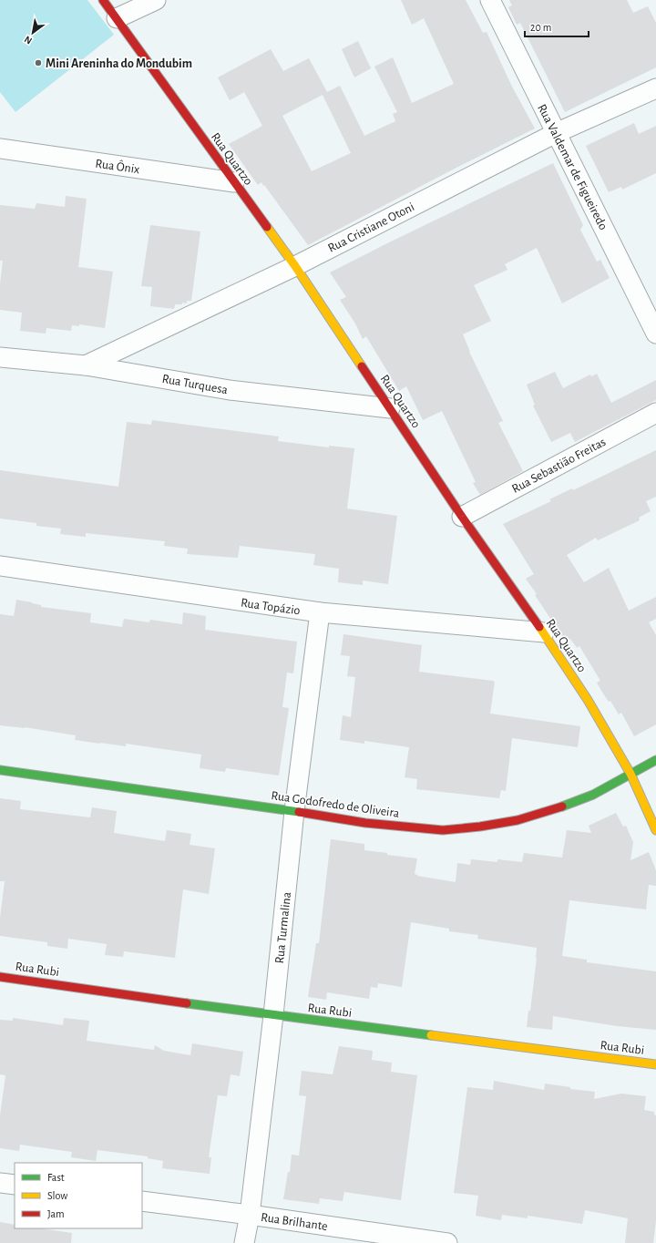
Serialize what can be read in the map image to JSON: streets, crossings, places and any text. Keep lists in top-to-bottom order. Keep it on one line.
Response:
{"streets":{"street":["Rua Quartzo","Rua Ônix","Rua Valdemar de Figueiredo","Rua Cristiane Otoni","Rua Turquesa","Rua Sebastião Freitas","Rua Topázio","Rua Godofredo de Oliveira","Rua Turmalina","Rua Rubi","Rua Brilhante"]},"crossings":[["Rua Quartzo","Rua Ônix"],["Rua Quartzo","Rua Cristiane Otoni"],["Rua Quartzo","Rua Turquesa"],["Rua Quartzo","Rua Sebastião Freitas"],["Rua Quartzo","Rua Topázio"],["Rua Quartzo","Rua Godofredo de Oliveira"],["Rua Valdemar de Figueiredo","Rua Cristiane Otoni"],["Rua Cristiane Otoni","Rua Turquesa"],["Rua Topázio","Rua Turmalina"],["Rua Godofredo de Oliveira","Rua Turmalina"],["Rua Turmalina","Rua Rubi"],["Rua Turmalina","Rua Brilhante"]],"places":["Mini Areninha do Mondubim"],"legend":["Fast","Slow","Jam"],"scale_bar":"20 m","north":"bottom left"}
